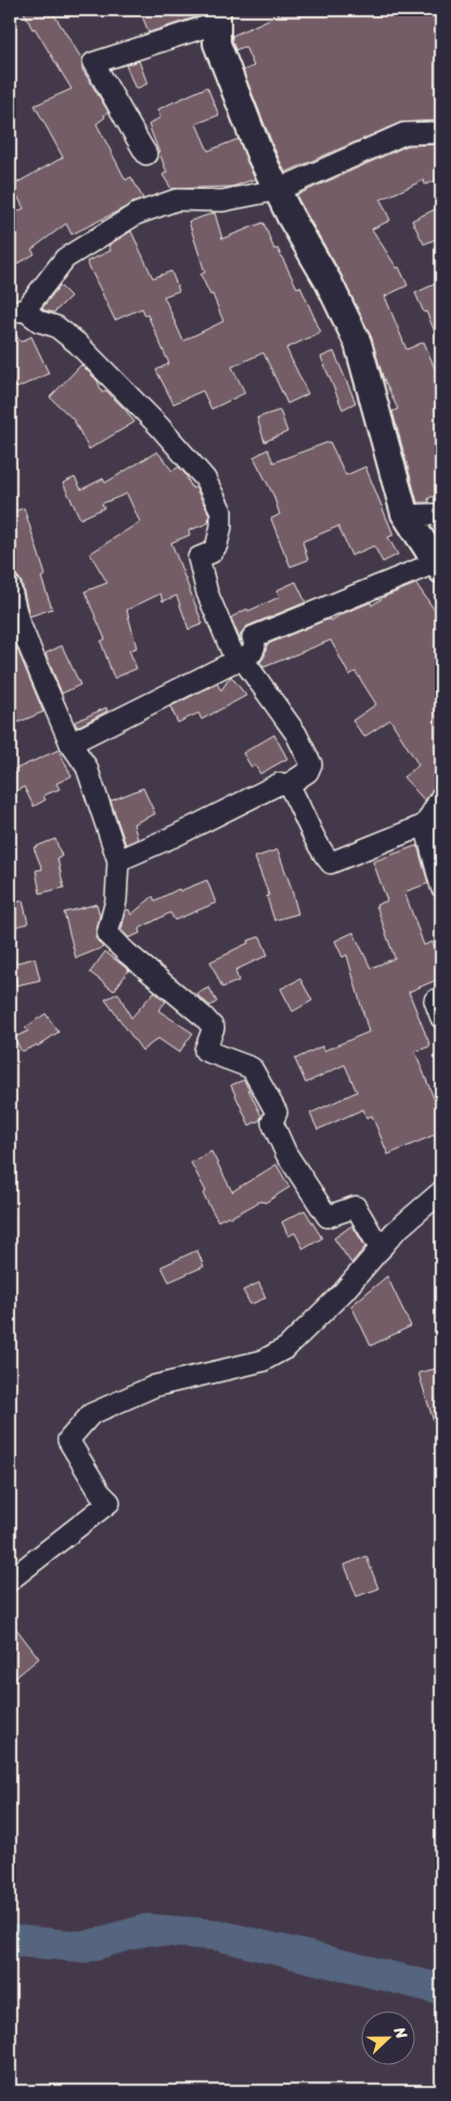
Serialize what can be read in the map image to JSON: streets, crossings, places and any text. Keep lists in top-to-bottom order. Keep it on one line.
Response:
{"north":"right"}
